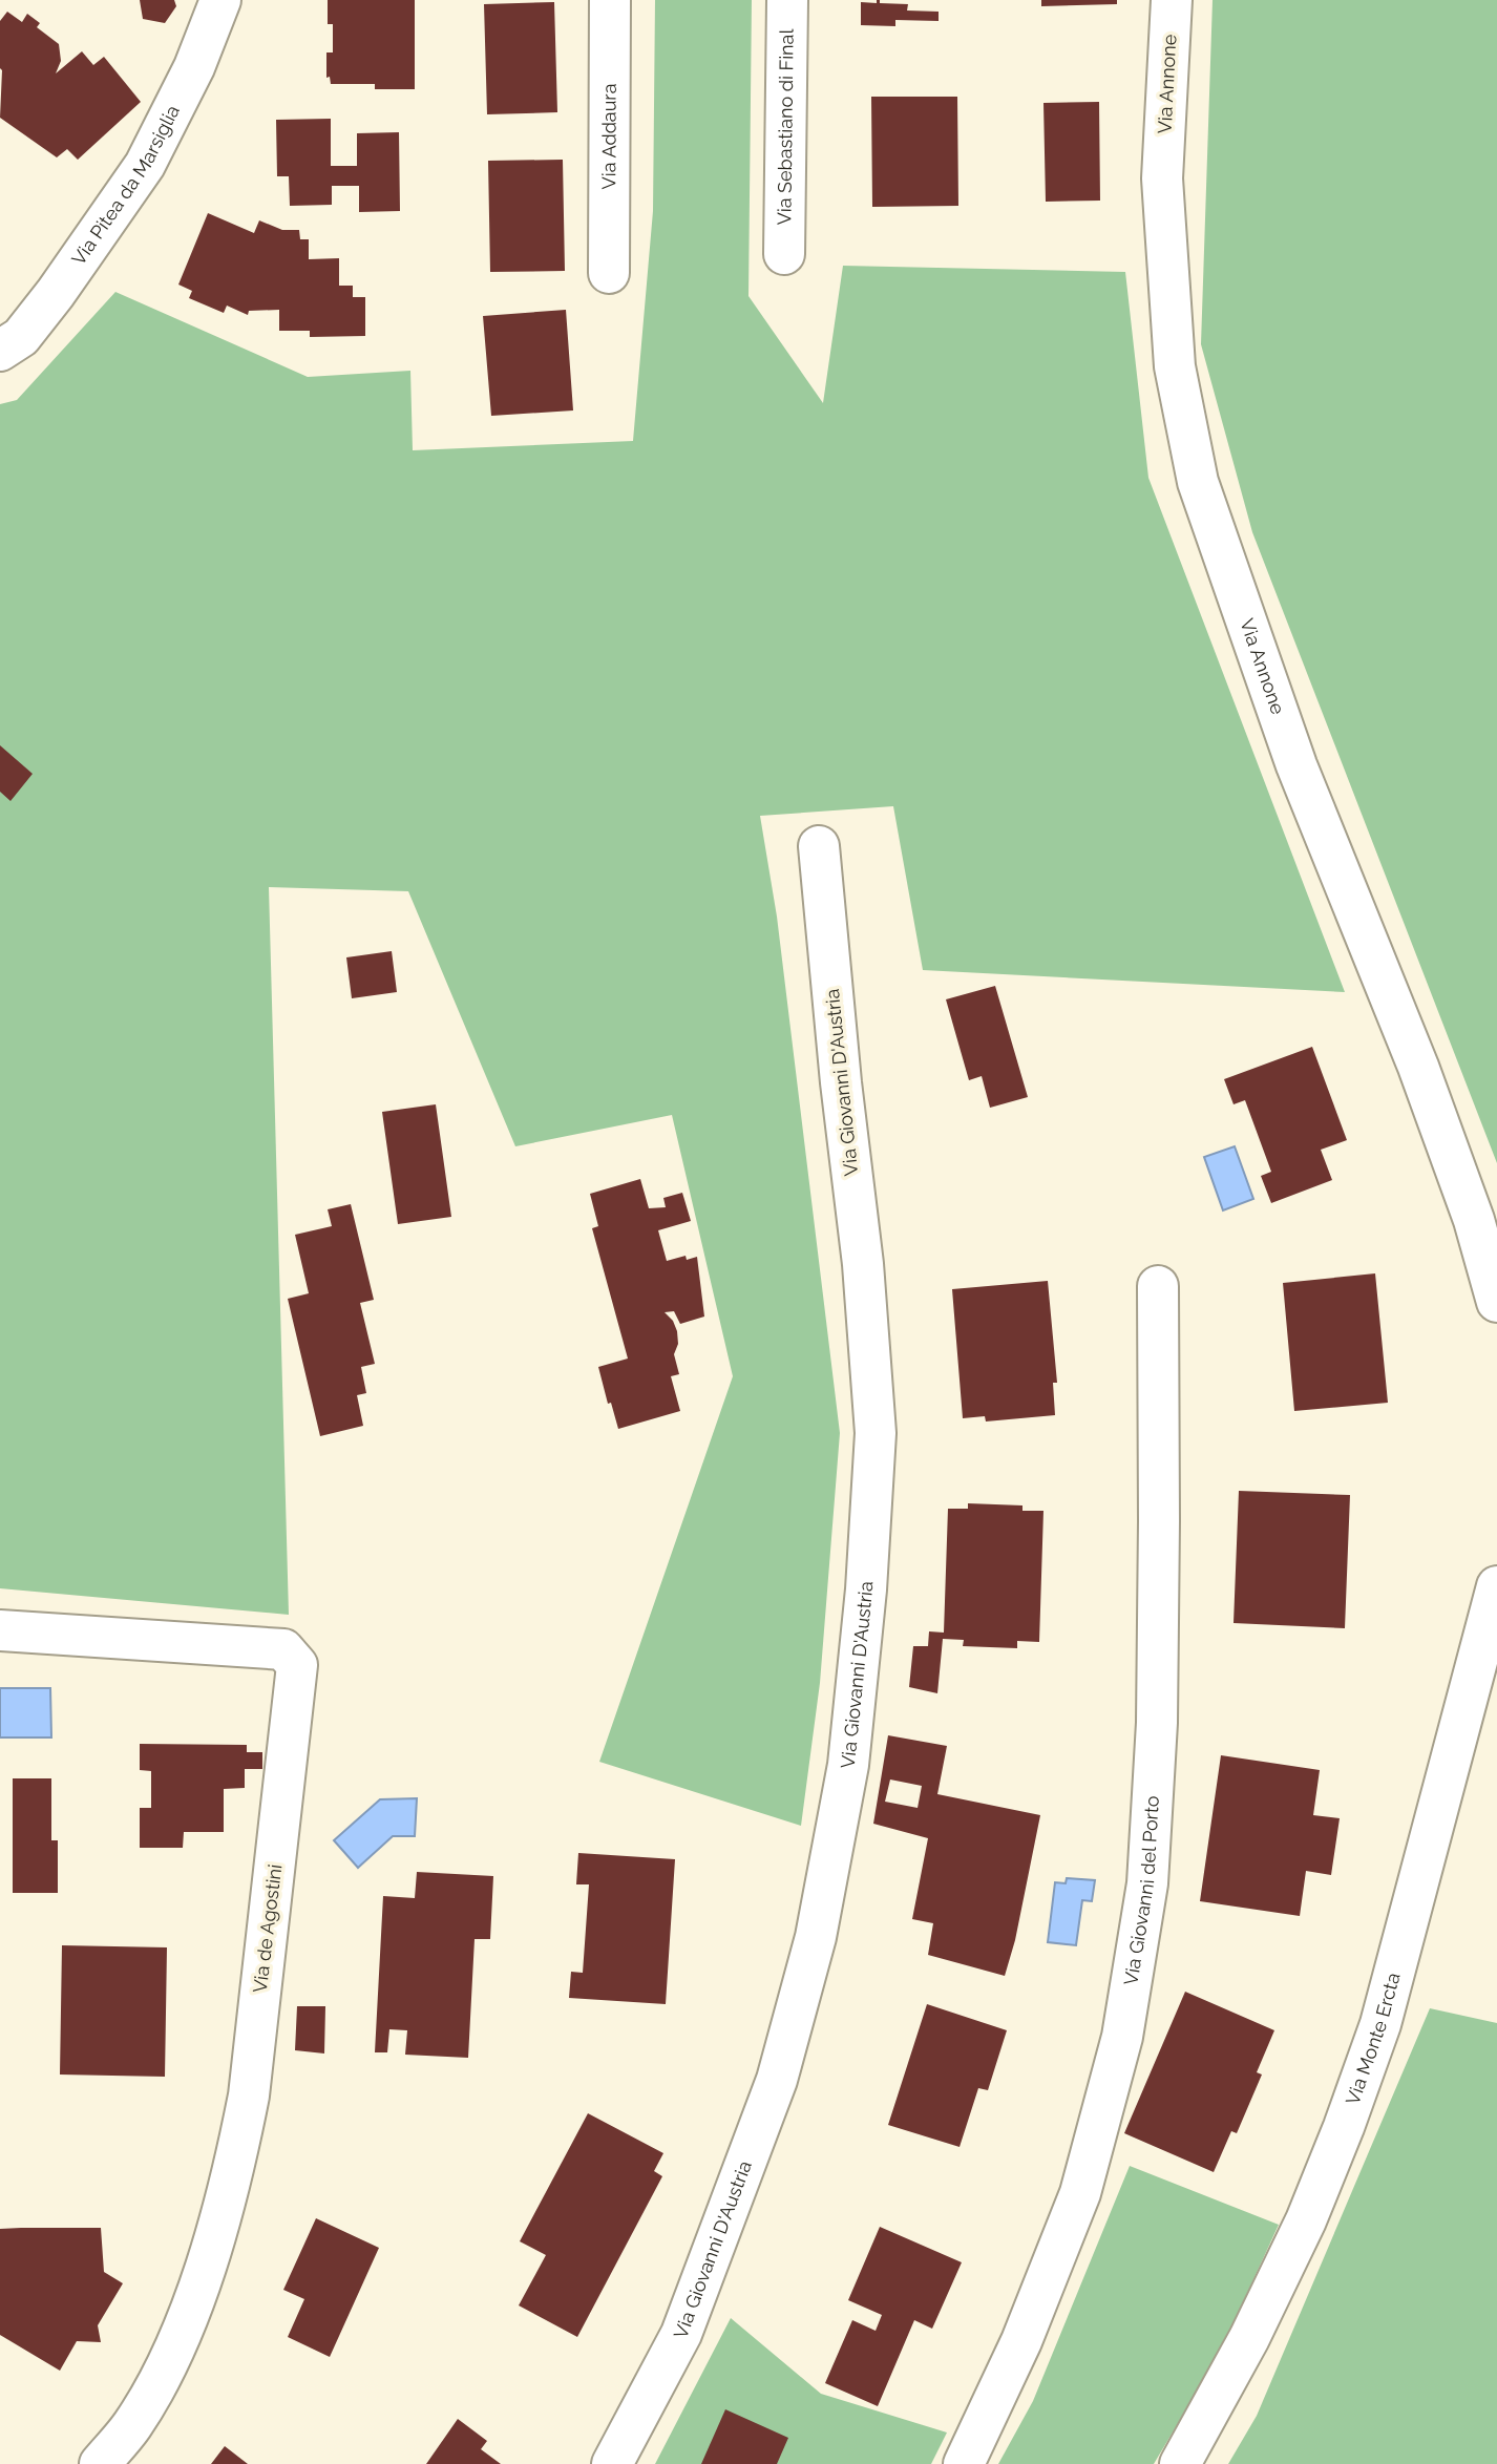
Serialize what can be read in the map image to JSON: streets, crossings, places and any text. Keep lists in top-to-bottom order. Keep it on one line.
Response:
{"streets":{"street":["Via Annone","Via Sebastiano di Final","Via Addaura","Via Pitea da Marsiglia","Via Giovanni D'Austria","Via Giovanni del Porto","Via de Agostini","Via Monte Ercta"]}}
